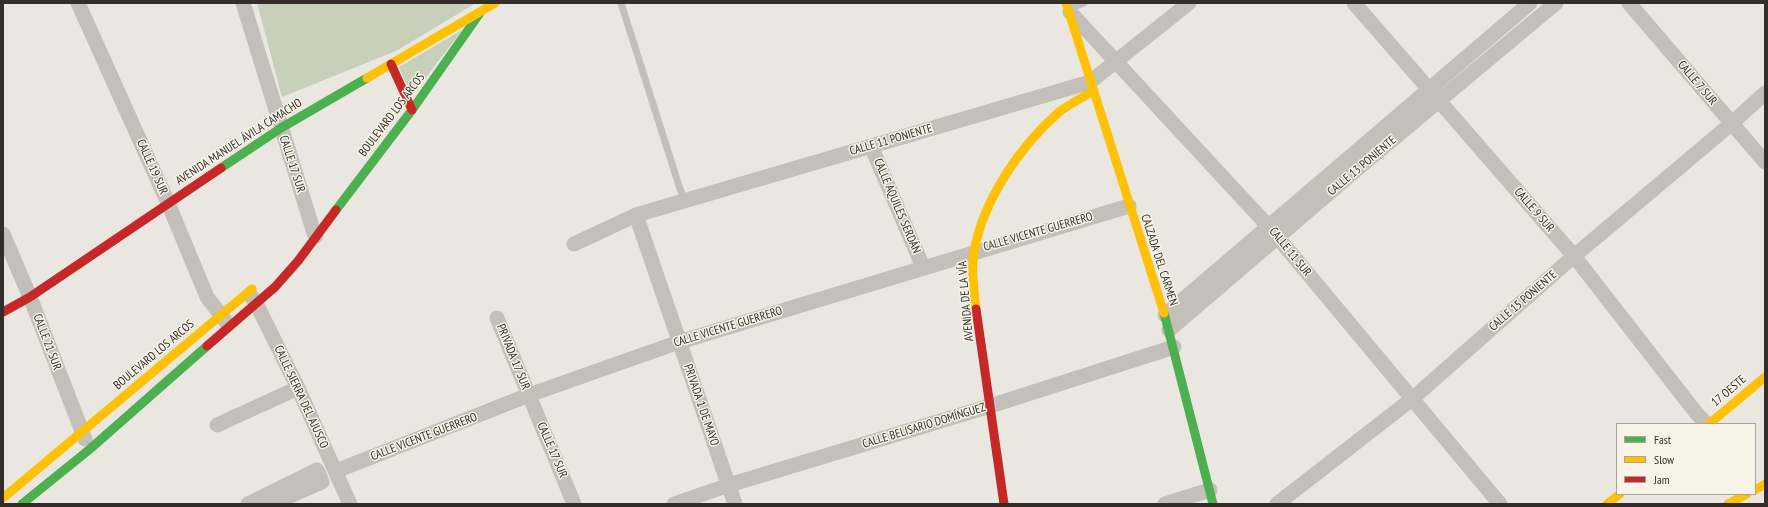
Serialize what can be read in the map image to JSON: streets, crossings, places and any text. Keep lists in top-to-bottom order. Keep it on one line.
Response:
{"streets":{"street":["CALLE 7 SUR","BOULEVARD LOS ARCOS","CALLE 11 PONIENTE","AVENIDA MANUEL ÁVILA CAMACHO","CALLE 17 SUR","CALLE 13 PONIENTE","CALLE 19 SUR","CALLE AQUILES SERDÁN","CALLE 9 SUR","CALLE VICENTE GUERRERO","CALLE 11 SUR","CALZADA DEL CARMEN","AVENIDA DE LA VÍA","CALLE 15 PONIENTE","CALLE 21 SUR","PRIVADA 17 SUR","17 OESTE","CALLE SIERRA DEL AJUSCO","PRIVADA 1 DE MAYO","CALLE BELISARIO DOMÍNGUEZ"]},"crossings":[["CALLE 7 SUR","CALLE 15 PONIENTE"],["BOULEVARD LOS ARCOS","AVENIDA MANUEL ÁVILA CAMACHO"],["BOULEVARD LOS ARCOS","CALLE 17 SUR"],["BOULEVARD LOS ARCOS","CALLE 19 SUR"],["BOULEVARD LOS ARCOS","CALLE 21 SUR"],["BOULEVARD LOS ARCOS","CALLE SIERRA DEL AJUSCO"],["CALLE 11 PONIENTE","CALLE AQUILES SERDÁN"],["CALLE 11 PONIENTE","CALLE 11 SUR"],["CALLE 11 PONIENTE","CALZADA DEL CARMEN"],["CALLE 11 PONIENTE","AVENIDA DE LA VÍA"],["CALLE 11 PONIENTE","PRIVADA 1 DE MAYO"],["AVENIDA MANUEL ÁVILA CAMACHO","CALLE 17 SUR"],["AVENIDA MANUEL ÁVILA CAMACHO","CALLE 19 SUR"],["AVENIDA MANUEL ÁVILA CAMACHO","CALLE 21 SUR"],["CALLE 17 SUR","CALLE VICENTE GUERRERO"],["CALLE 17 SUR","PRIVADA 17 SUR"],["CALLE 13 PONIENTE","CALLE 9 SUR"],["CALLE 13 PONIENTE","CALLE 11 SUR"],["CALLE 13 PONIENTE","CALZADA DEL CARMEN"],["CALLE AQUILES SERDÁN","CALLE VICENTE GUERRERO"],["CALLE 9 SUR","CALLE 15 PONIENTE"],["CALLE VICENTE GUERRERO","CALZADA DEL CARMEN"],["CALLE VICENTE GUERRERO","AVENIDA DE LA VÍA"],["CALLE VICENTE GUERRERO","PRIVADA 17 SUR"],["CALLE VICENTE GUERRERO","CALLE SIERRA DEL AJUSCO"],["CALLE VICENTE GUERRERO","PRIVADA 1 DE MAYO"],["CALLE 11 SUR","CALZADA DEL CARMEN"],["CALLE 11 SUR","CALLE 15 PONIENTE"],["CALZADA DEL CARMEN","AVENIDA DE LA VÍA"],["CALZADA DEL CARMEN","CALLE BELISARIO DOMÍNGUEZ"],["AVENIDA DE LA VÍA","CALLE BELISARIO DOMÍNGUEZ"],["PRIVADA 1 DE MAYO","CALLE BELISARIO DOMÍNGUEZ"]],"legend":["Fast","Slow","Jam"]}
